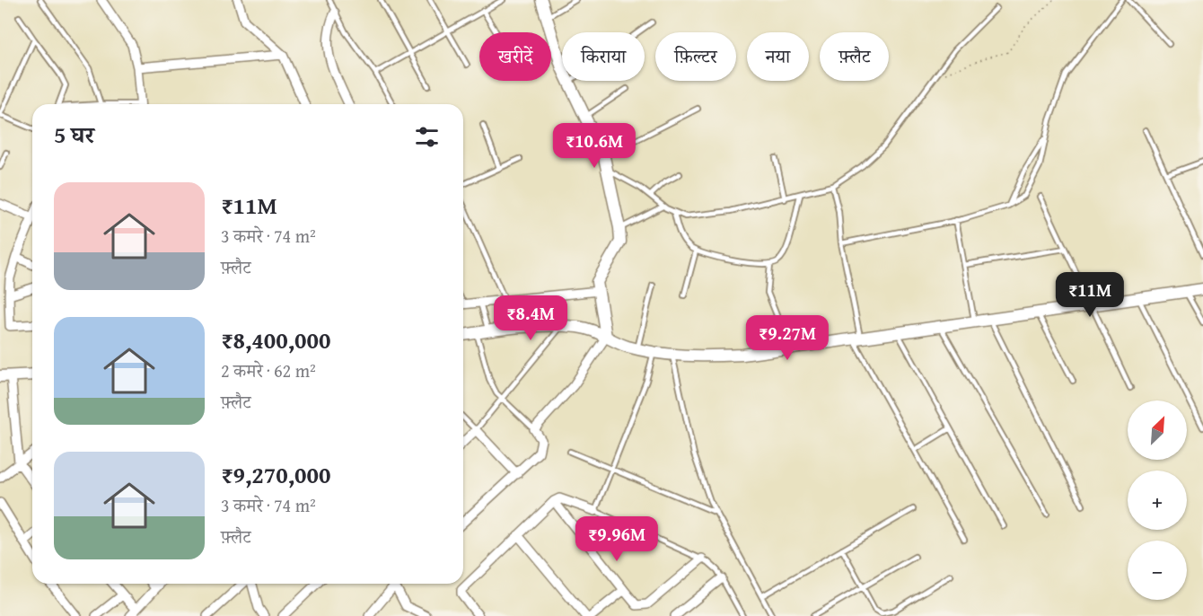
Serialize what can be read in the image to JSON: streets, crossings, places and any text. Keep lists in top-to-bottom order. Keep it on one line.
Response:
{"north":"top right","page":{"chip":["खरीदें","किराया","फ़िल्टर","नया","फ़्लैट"],"heading":"5 घर","price":["₹10.6M","₹11M","₹8.4M","₹9.27M","₹9.96M"],"list":[{"name":"₹11M","note":"3 कमरे · 74 m² · फ़्लैट"},{"name":"₹8,400,000","note":"2 कमरे · 62 m² · फ़्लैट"},{"name":"₹9,270,000","note":"3 कमरे · 74 m² · फ़्लैट"}],"map_buttons":["+","−"]}}
